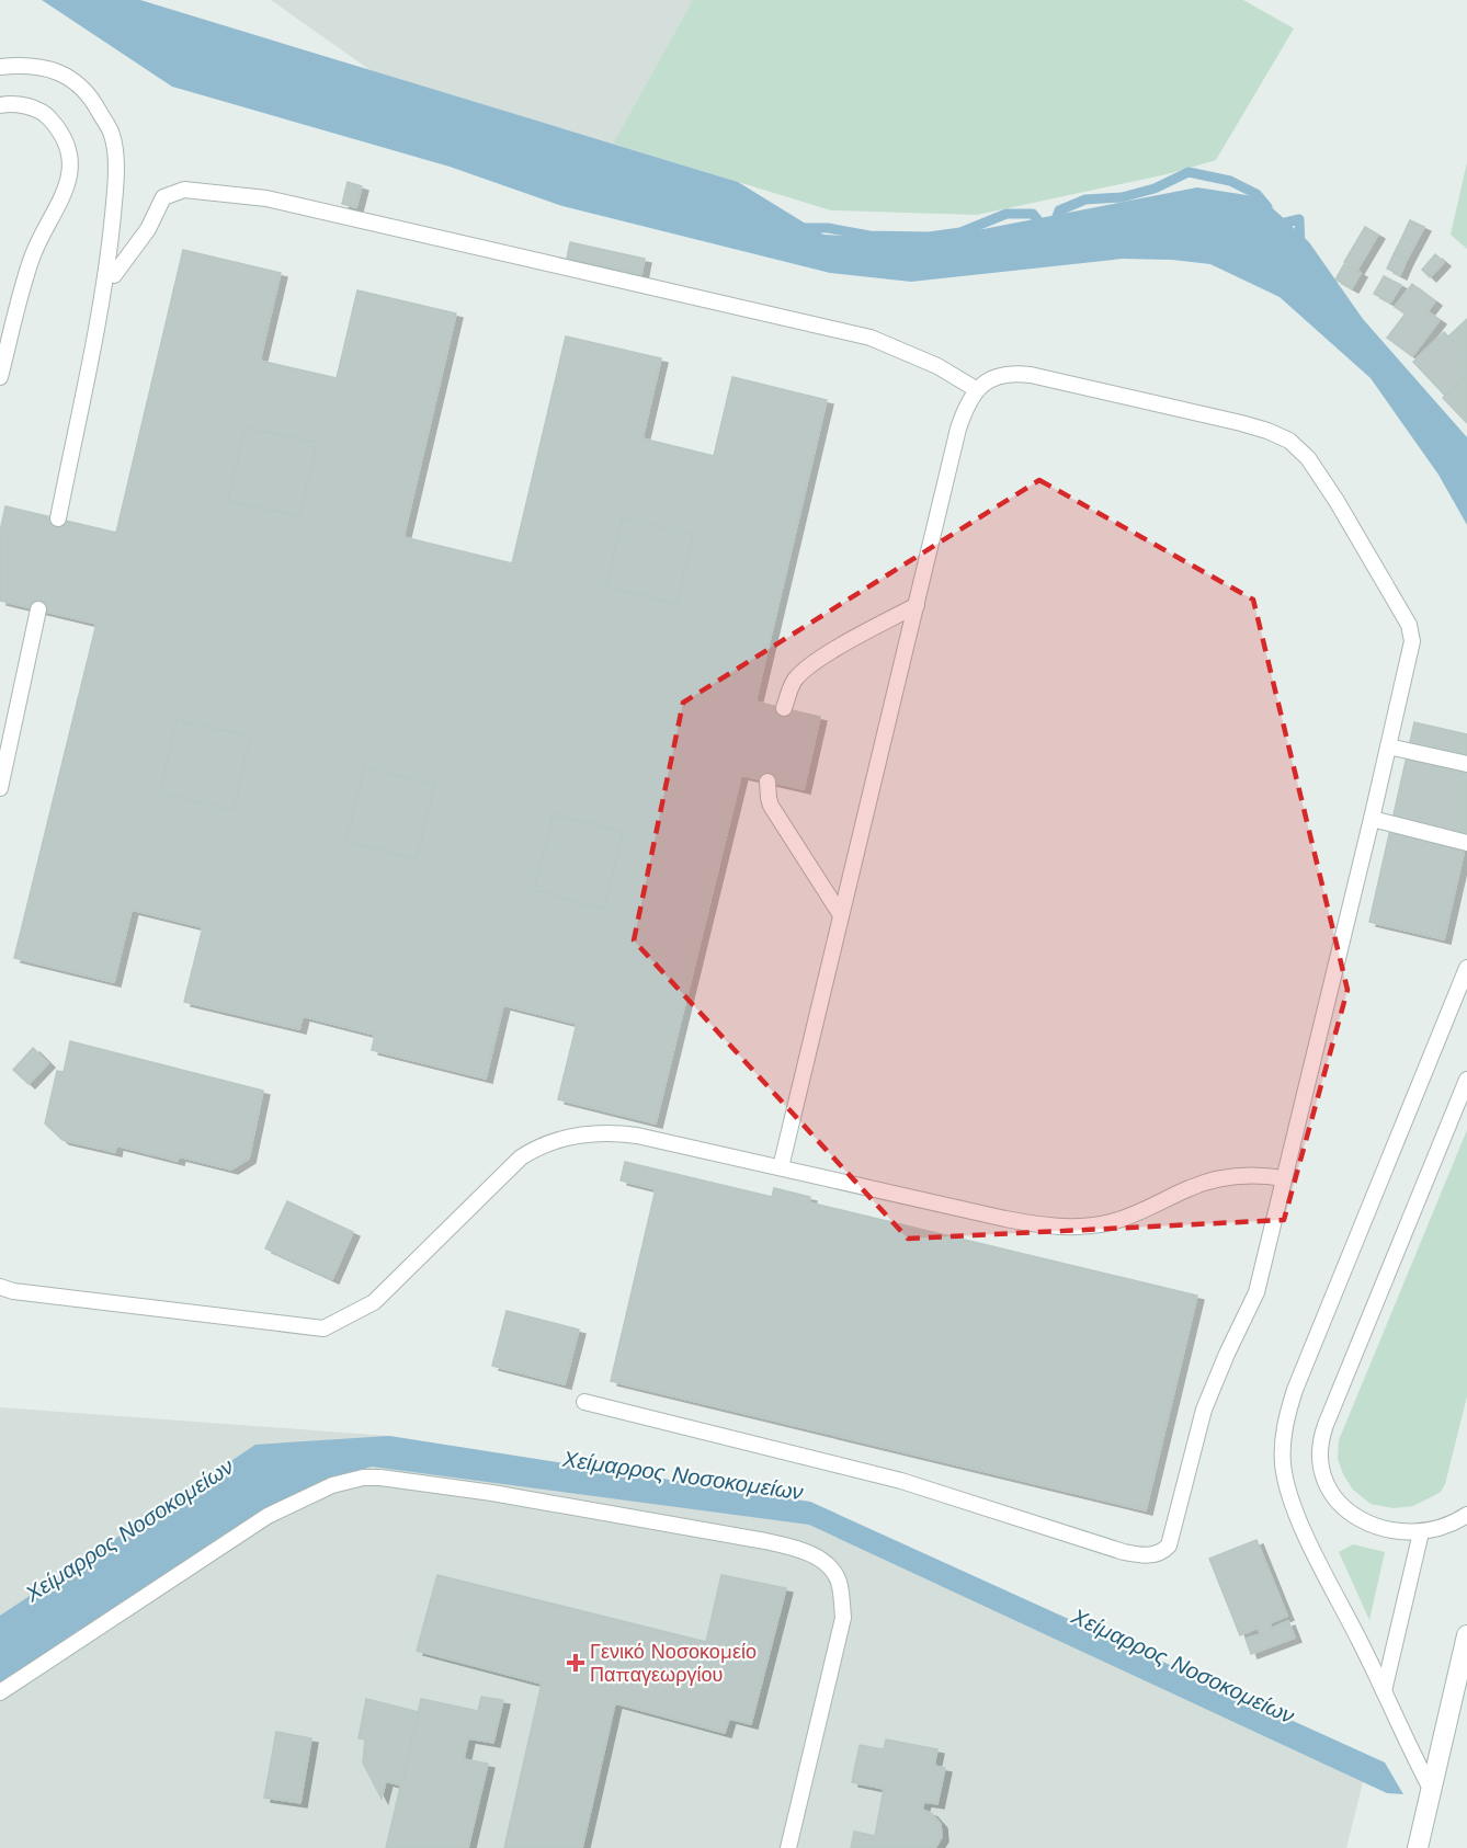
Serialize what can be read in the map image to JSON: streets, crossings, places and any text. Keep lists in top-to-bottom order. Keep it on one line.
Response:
{"water":["Χείμαρρος Νοσοκομείων"],"places":{"health":["Γενικό Νοσοκομείο Παπαγεωργίου"]}}
